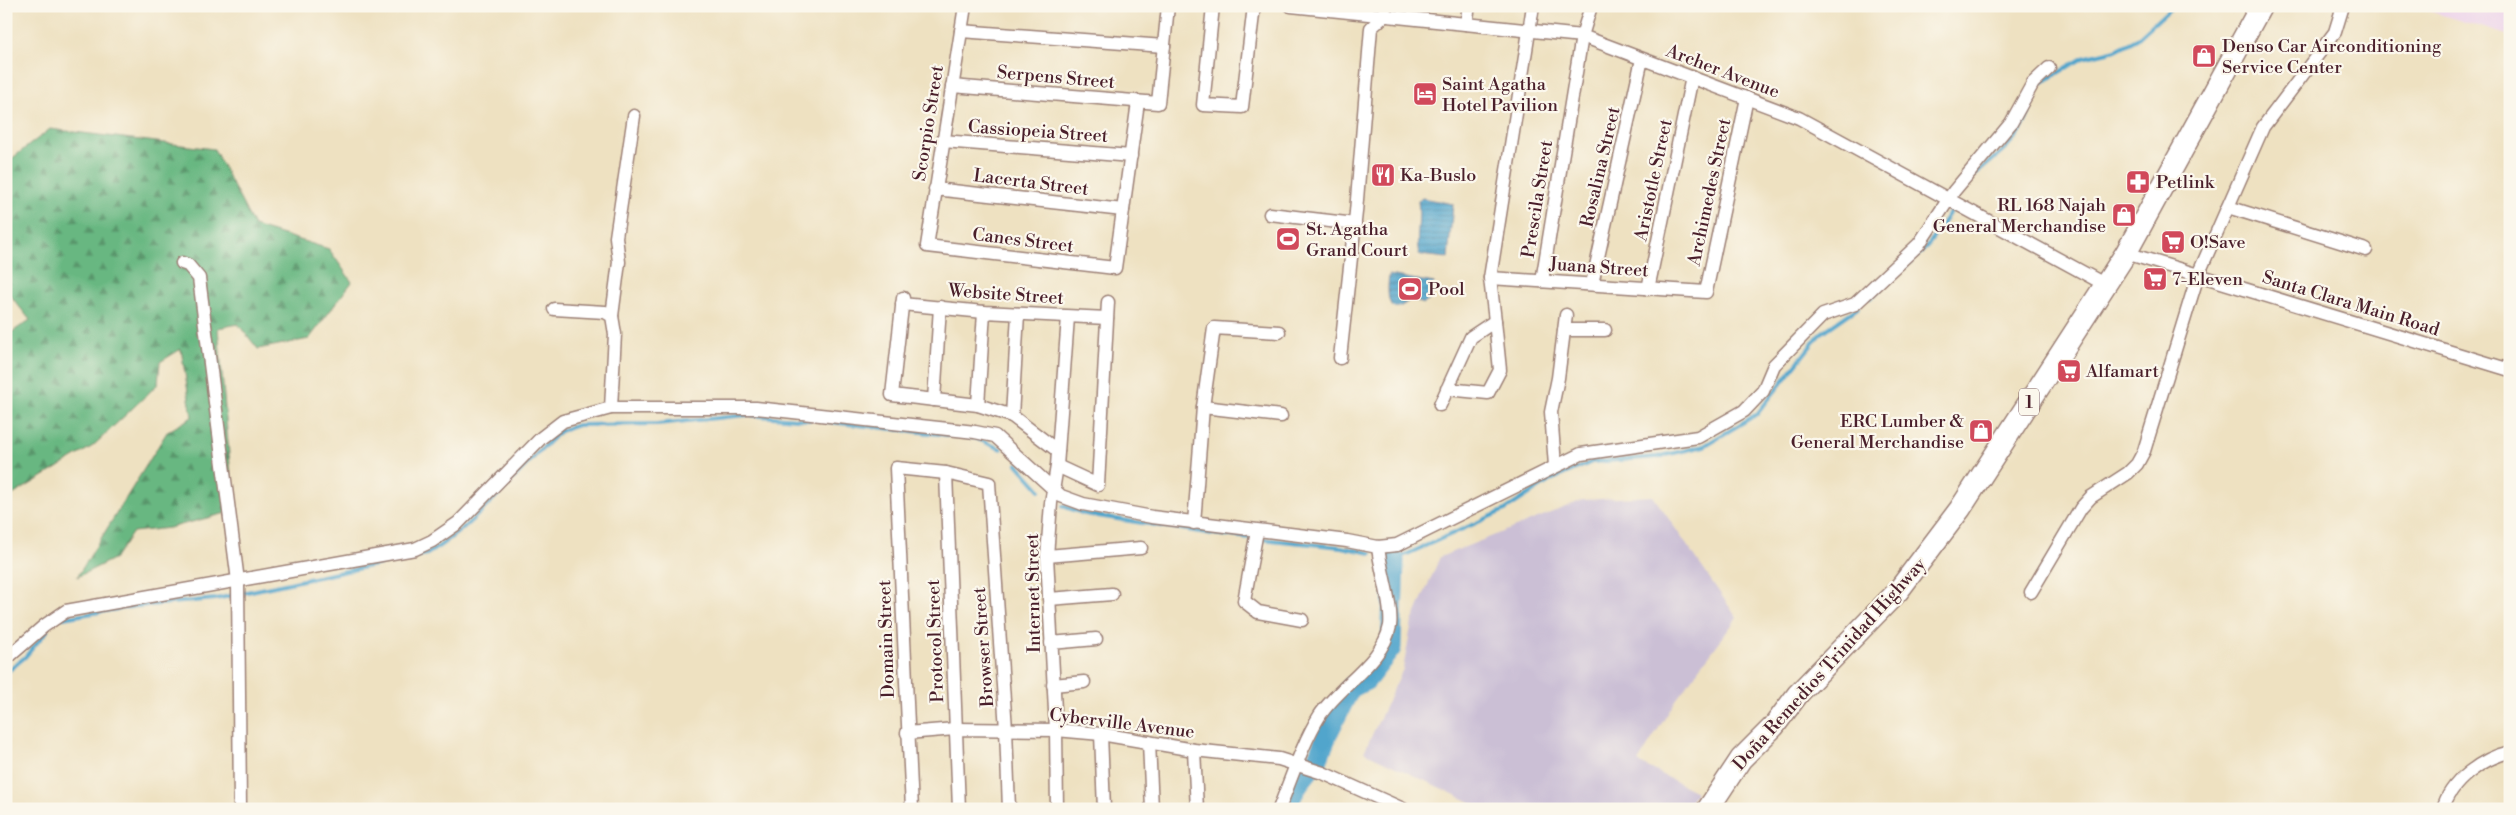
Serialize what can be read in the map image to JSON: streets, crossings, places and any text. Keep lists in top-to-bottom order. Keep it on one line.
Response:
{"streets":{"highway":["1","Doña Remedios Trinidad Highway"],"street":["Archer Avenue","Serpens Street","Scorpio Street","Cassiopeia Street","Rosalina Street","Aristotle Street","Lacerta Street","Archimedes Street","Prescila Street","Canes Street","Juana Street","Website Street","Santa Clara Main Road","Internet Street","Domain Street","Protocol Street","Browser Street","Cyberville Avenue"]},"crossings":[["Archer Avenue","Rosalina Street"],["Archer Avenue","Aristotle Street"],["Archer Avenue","Archimedes Street"],["Archer Avenue","Prescila Street"],["Archer Avenue","Doña Remedios Trinidad Highway"],["Serpens Street","Scorpio Street"],["Scorpio Street","Cassiopeia Street"],["Scorpio Street","Lacerta Street"],["Scorpio Street","Canes Street"],["Rosalina Street","Juana Street"],["Aristotle Street","Juana Street"],["Lacerta Street","Canes Street"],["Archimedes Street","Juana Street"],["Prescila Street","Juana Street"],["Website Street","Internet Street"],["Santa Clara Main Road","Doña Remedios Trinidad Highway"],["Internet Street","Cyberville Avenue"],["Domain Street","Protocol Street"],["Domain Street","Browser Street"],["Domain Street","Cyberville Avenue"],["Protocol Street","Browser Street"],["Protocol Street","Cyberville Avenue"],["Browser Street","Cyberville Avenue"]],"places":{"shop":["Denso Car Airconditioning Service Center","RL 168 Najah General Merchandise","ERC Lumber & General Merchandise"],"hotel":["Saint Agatha Hotel Pavilion"],"restaurant":["Ka-Buslo"],"pharmacy":["Petlink"],"sports":["St. Agatha Grand Court","Pool"],"supermarket":["O!Save","7-Eleven","Alfamart"]}}
